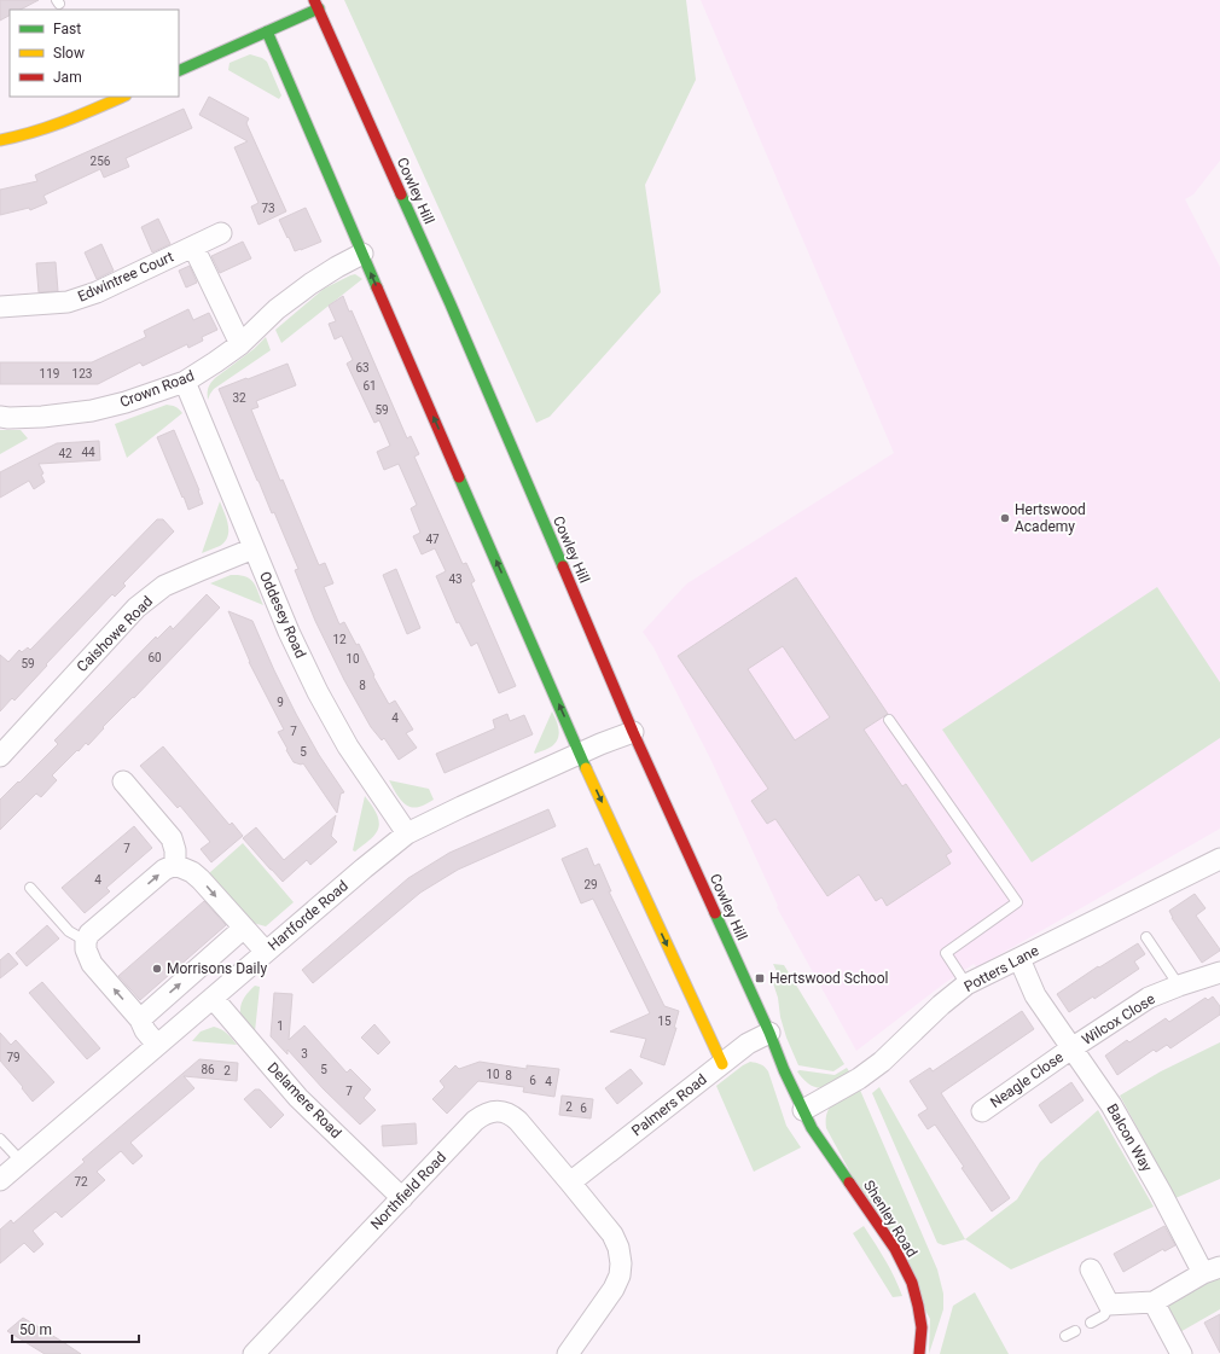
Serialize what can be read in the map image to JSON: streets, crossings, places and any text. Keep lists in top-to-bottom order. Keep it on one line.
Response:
{"streets":{"main road":["Cowley Hill","Shenley Road"],"street":["Edwintree Court","Crown Road","Oddesey Road","Caishowe Road","Hartforde Road","Potters Lane","Wilcox Close","Neagle Close","Delamere Road","Palmers Road","Balcon Way","Northfield Road"]},"crossings":[["Cowley Hill","Hartforde Road"],["Cowley Hill","Potters Lane"],["Cowley Hill","Palmers Road"],["Cowley Hill","Shenley Road"],["Crown Road","Oddesey Road"],["Oddesey Road","Caishowe Road"],["Oddesey Road","Hartforde Road"],["Hartforde Road","Delamere Road"],["Potters Lane","Balcon Way"],["Potters Lane","Shenley Road"],["Wilcox Close","Neagle Close"],["Wilcox Close","Balcon Way"],["Neagle Close","Balcon Way"],["Delamere Road","Northfield Road"],["Palmers Road","Northfield Road"]],"places":{"other":["Hertswood Academy","Morrisons Daily"],"transit":["Hertswood School"]},"house_numbers":["256","73","63","119","123","61","32","59","44","42","47","43","12","60","10","59","8","9","4","7","5","7","4","29","15","1","3","79","86","5","2","10","8","6","4","7","2","6","72"],"legend":["Fast","Slow","Jam"],"scale_bar":"50 m"}
